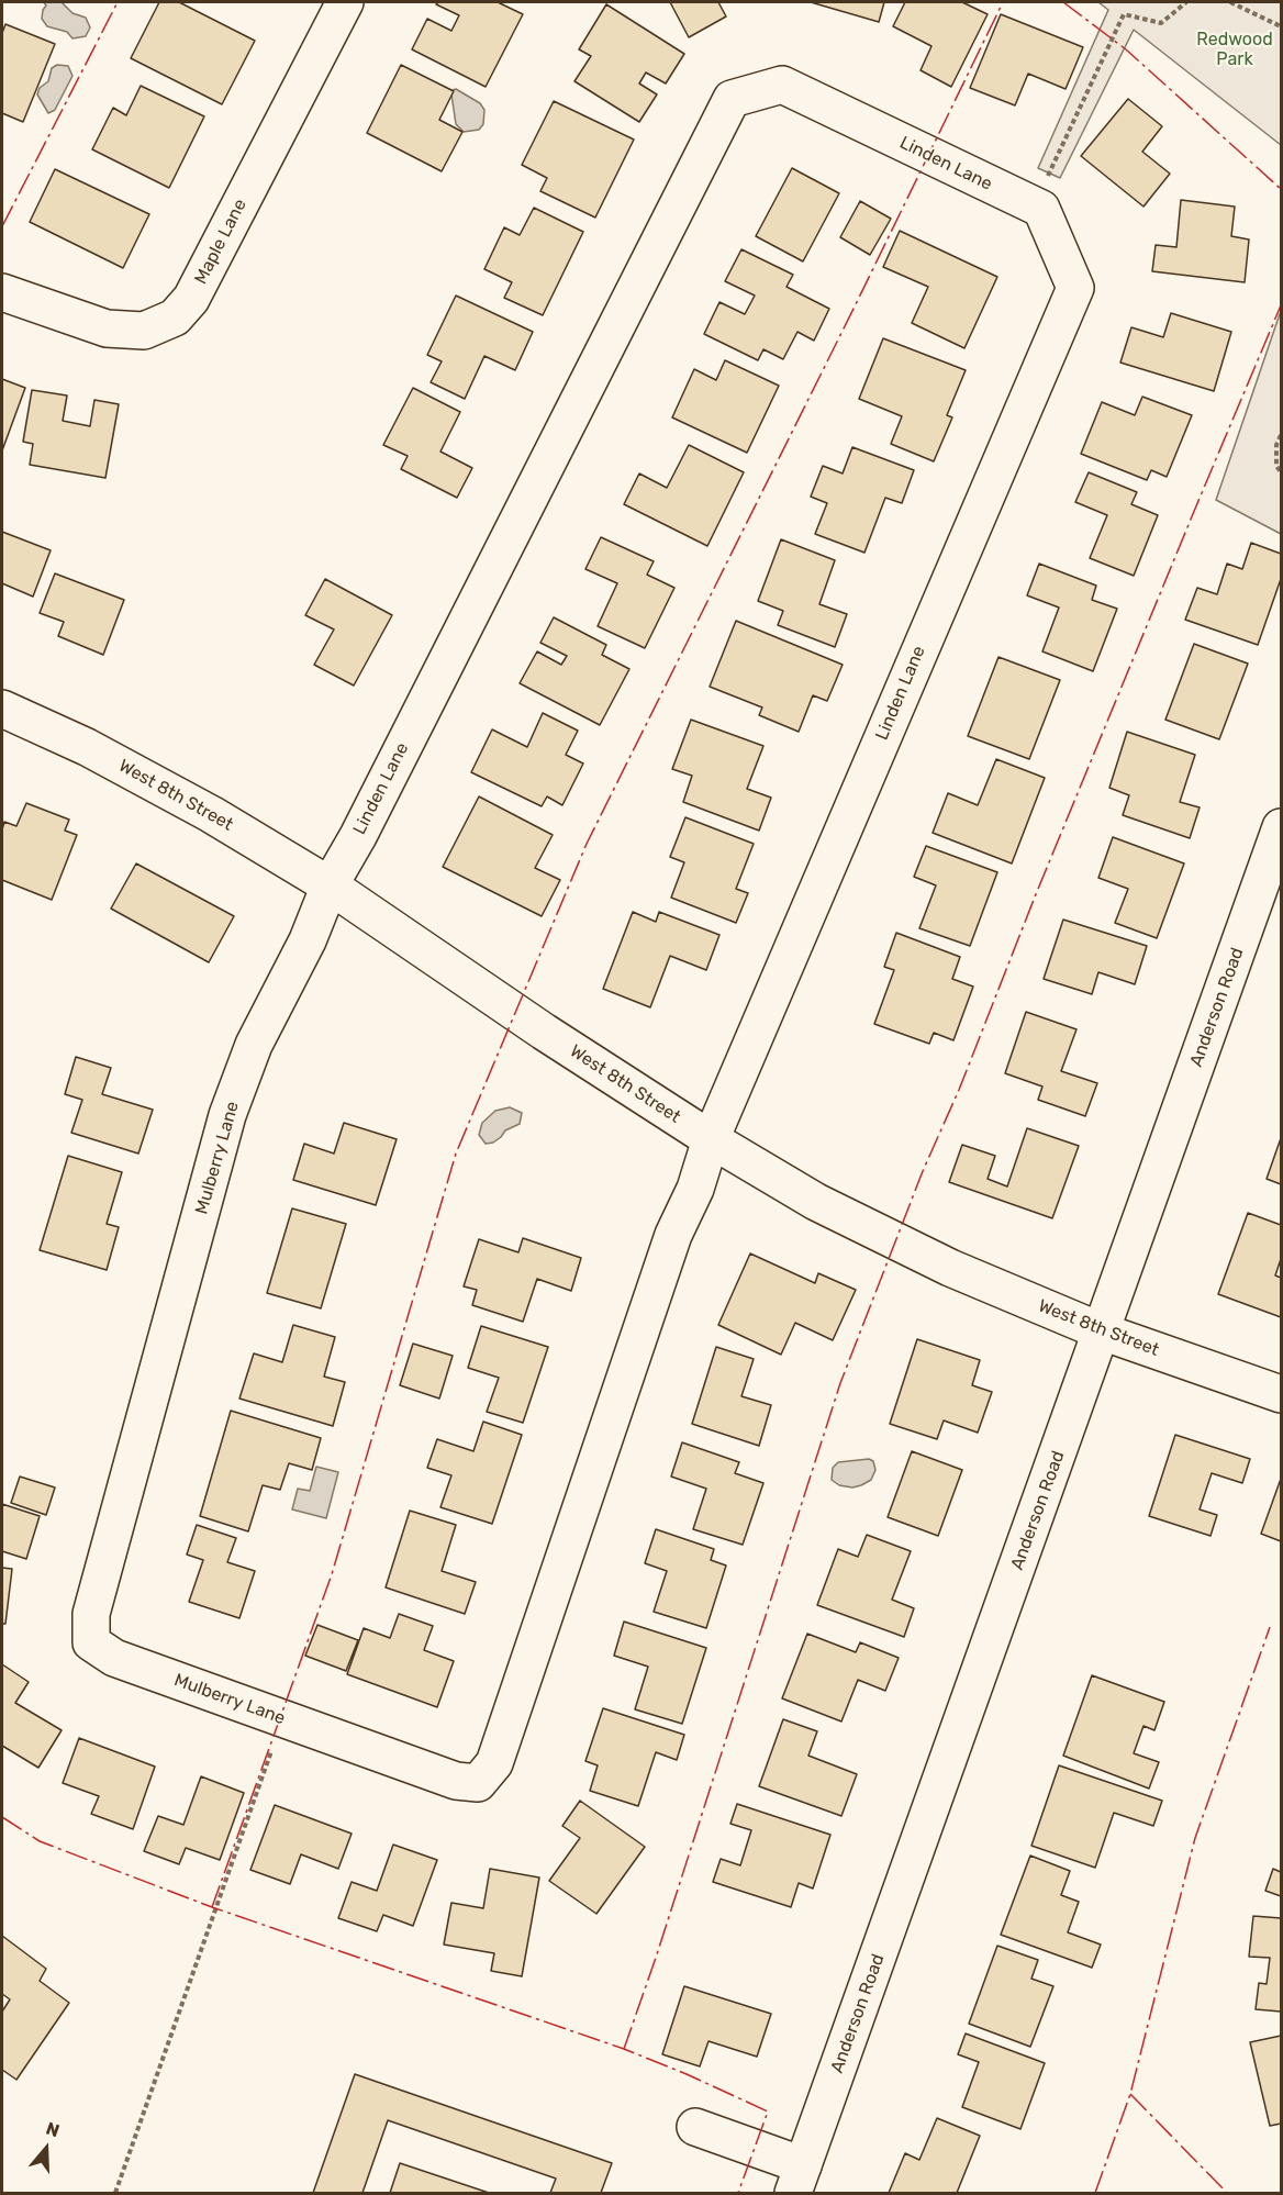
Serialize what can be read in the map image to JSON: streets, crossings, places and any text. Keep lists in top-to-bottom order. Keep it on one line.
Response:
{"streets":{"street":["Linden Lane","Maple Lane","West 8th Street","Anderson Road","Mulberry Lane"]},"crossings":[["Linden Lane","West 8th Street"],["Linden Lane","Mulberry Lane"],["West 8th Street","Anderson Road"],["West 8th Street","Mulberry Lane"]],"parks":["Redwood Park"],"north":"top"}
